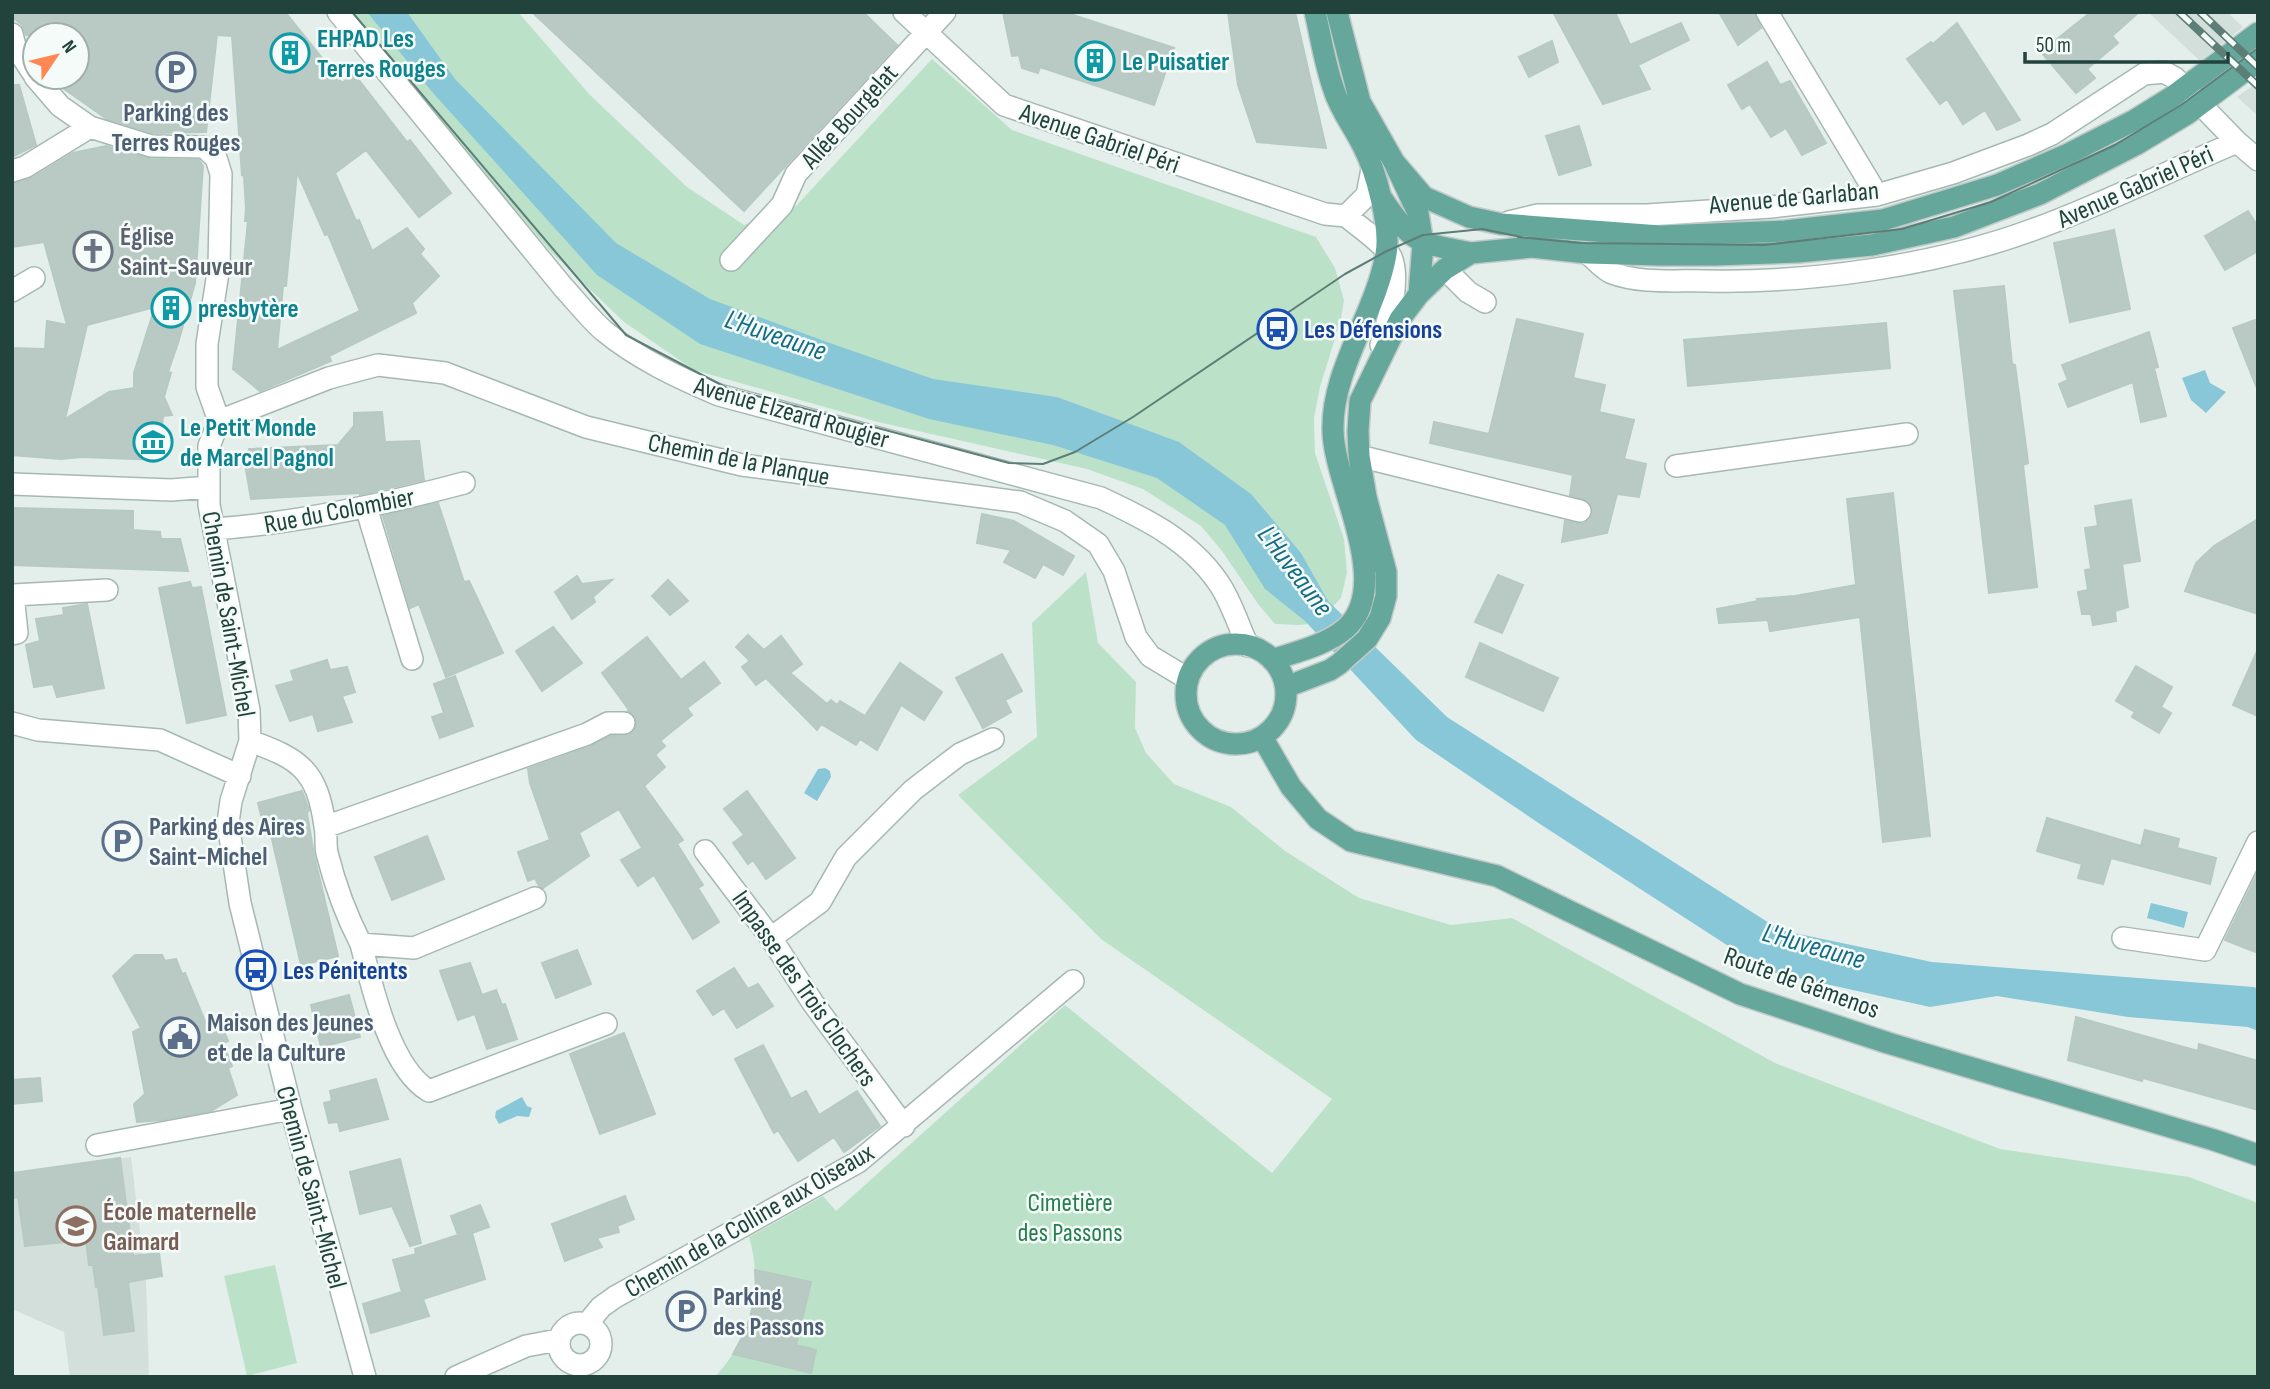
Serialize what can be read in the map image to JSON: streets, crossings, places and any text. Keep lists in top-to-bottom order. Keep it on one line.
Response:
{"streets":{"main road":["Avenue de Garlaban","Route de Gémenos"],"street":["Allée Bourgelat","Avenue Gabriel Péri","Avenue Elzeard Rougier","Chemin de la Planque","Rue du Colombier","Chemin de Saint-Michel","Impasse des Trois Clochers","Chemin de la Colline aux Oiseaux"]},"crossings":[["Allée Bourgelat","Avenue Gabriel Péri"],["Avenue Gabriel Péri","Avenue de Garlaban"],["Avenue de Garlaban","Avenue Elzeard Rougier"],["Avenue de Garlaban","Chemin de la Planque"],["Avenue de Garlaban","Route de Gémenos"],["Avenue Elzeard Rougier","Chemin de la Planque"],["Avenue Elzeard Rougier","Route de Gémenos"],["Chemin de la Planque","Chemin de Saint-Michel"],["Chemin de la Planque","Route de Gémenos"],["Rue du Colombier","Chemin de Saint-Michel"],["Impasse des Trois Clochers","Chemin de la Colline aux Oiseaux"]],"water":["L'Huveaune"],"parks":["Cimetière des Passons"],"places":{"building":["EHPAD Les Terres Rouges","Le Puisatier","presbytère"],"parking":["Parking des Terres Rouges","Parking des Aires Saint-Michel","Parking des Passons"],"church":["Église Saint-Sauveur"],"bus stop":["Les Défensions","Les Pénitents"],"museum":["Le Petit Monde de Marcel Pagnol"],"public building":["Maison des Jeunes et de la Culture"],"school or university":["École maternelle Gaimard"]},"scale_bar":"50 m","north":"top right"}
